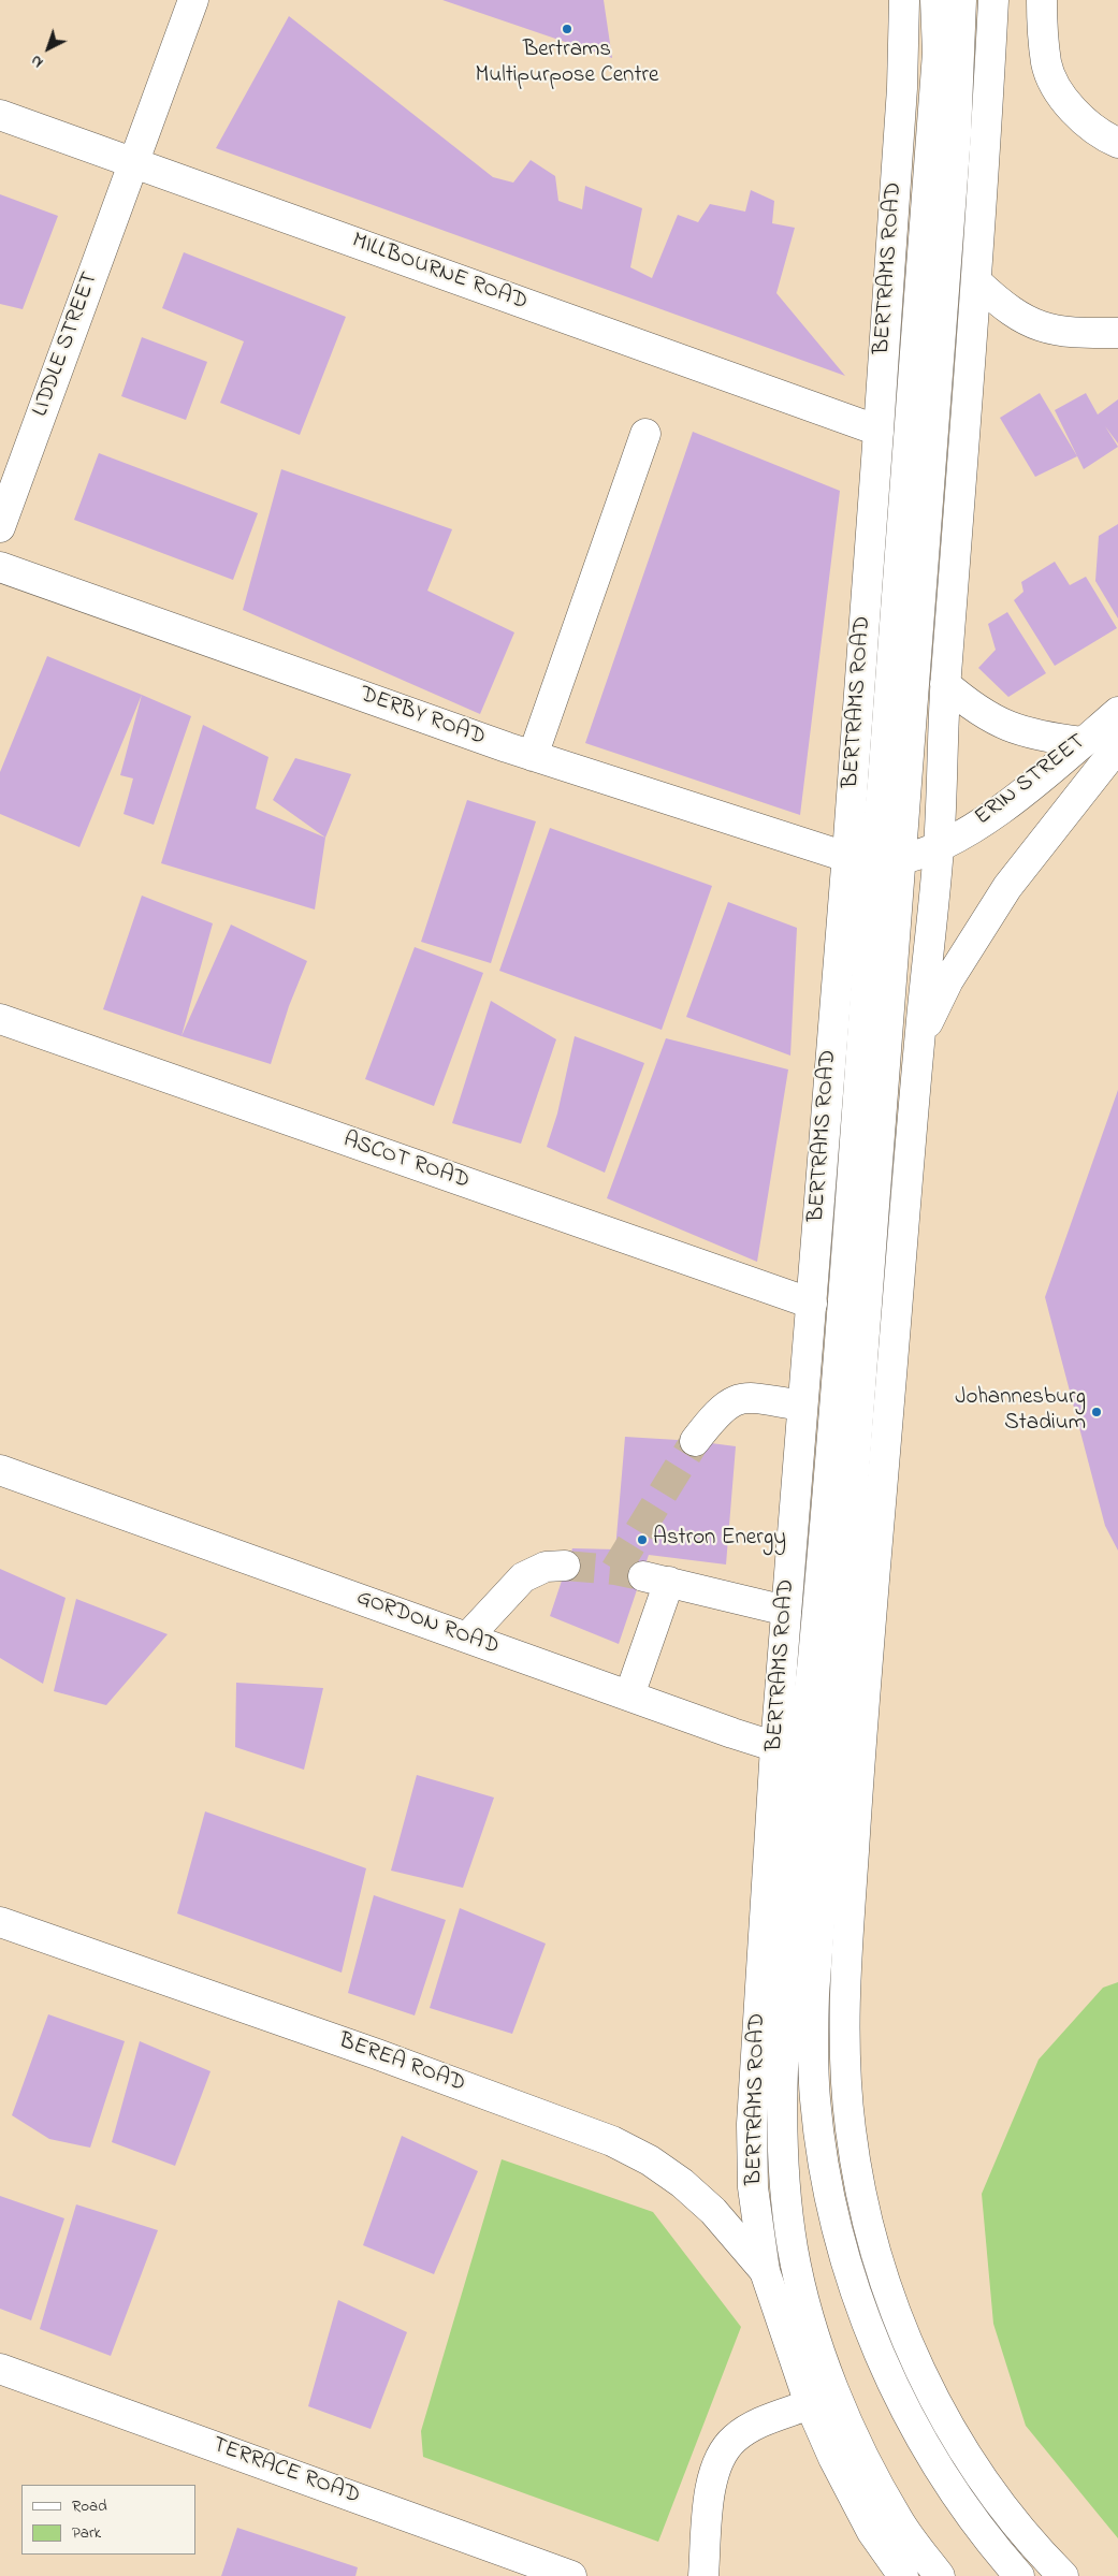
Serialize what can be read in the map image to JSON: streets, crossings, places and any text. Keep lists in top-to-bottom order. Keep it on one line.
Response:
{"streets":{"street":["BERTRAMS ROAD","MILLBOURNE ROAD","LIDDLE STREET","DERBY ROAD","ERIN STREET","ASCOT ROAD","GORDON ROAD","BEREA ROAD","TERRACE ROAD"]},"crossings":[["BERTRAMS ROAD","MILLBOURNE ROAD"],["BERTRAMS ROAD","DERBY ROAD"],["BERTRAMS ROAD","ERIN STREET"],["BERTRAMS ROAD","ASCOT ROAD"],["BERTRAMS ROAD","GORDON ROAD"],["BERTRAMS ROAD","BEREA ROAD"],["MILLBOURNE ROAD","LIDDLE STREET"],["DERBY ROAD","ERIN STREET"]],"places":["Bertrams Multipurpose Centre","Johannesburg Stadium","Astron Energy"],"legend":["Road","Park"],"north":"bottom left"}
